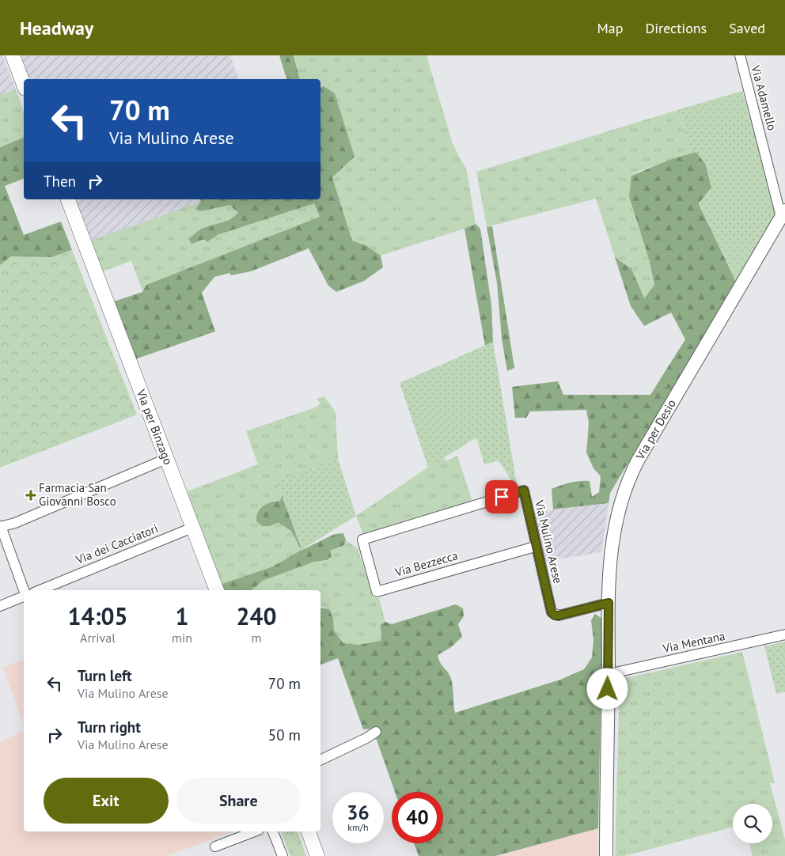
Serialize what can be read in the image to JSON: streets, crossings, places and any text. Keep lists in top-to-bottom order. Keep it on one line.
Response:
{"streets":{"main road":["Via per Binzago"],"street":["Via Adamello","Via per Desio","Via Mulino Arese","Via dei Cacciatori","Via Bezzecca","Via Mentana"]},"crossings":[["Via Adamello","Via per Desio"],["Via per Binzago","Via dei Cacciatori"],["Via per Desio","Via Mulino Arese"],["Via per Desio","Via Mentana"],["Via Mulino Arese","Via Bezzecca"]],"places":{"health":["Farmacia San Giovanni Bosco"]},"page":{"header":"Headway","nav":["Map","Directions","Saved"],"turn":["70 m","Via Mulino Arese"],"then":"Then","eta":["14:05","Arrival","1","min","240","m"],"list":[{"name":"Turn left","note":"Via Mulino Arese","value":"70 m"},{"name":"Turn right","note":"Via Mulino Arese","value":"50 m"}],"buttons":["Exit","Share"],"speed":"36 km/h","limit":"40"}}
